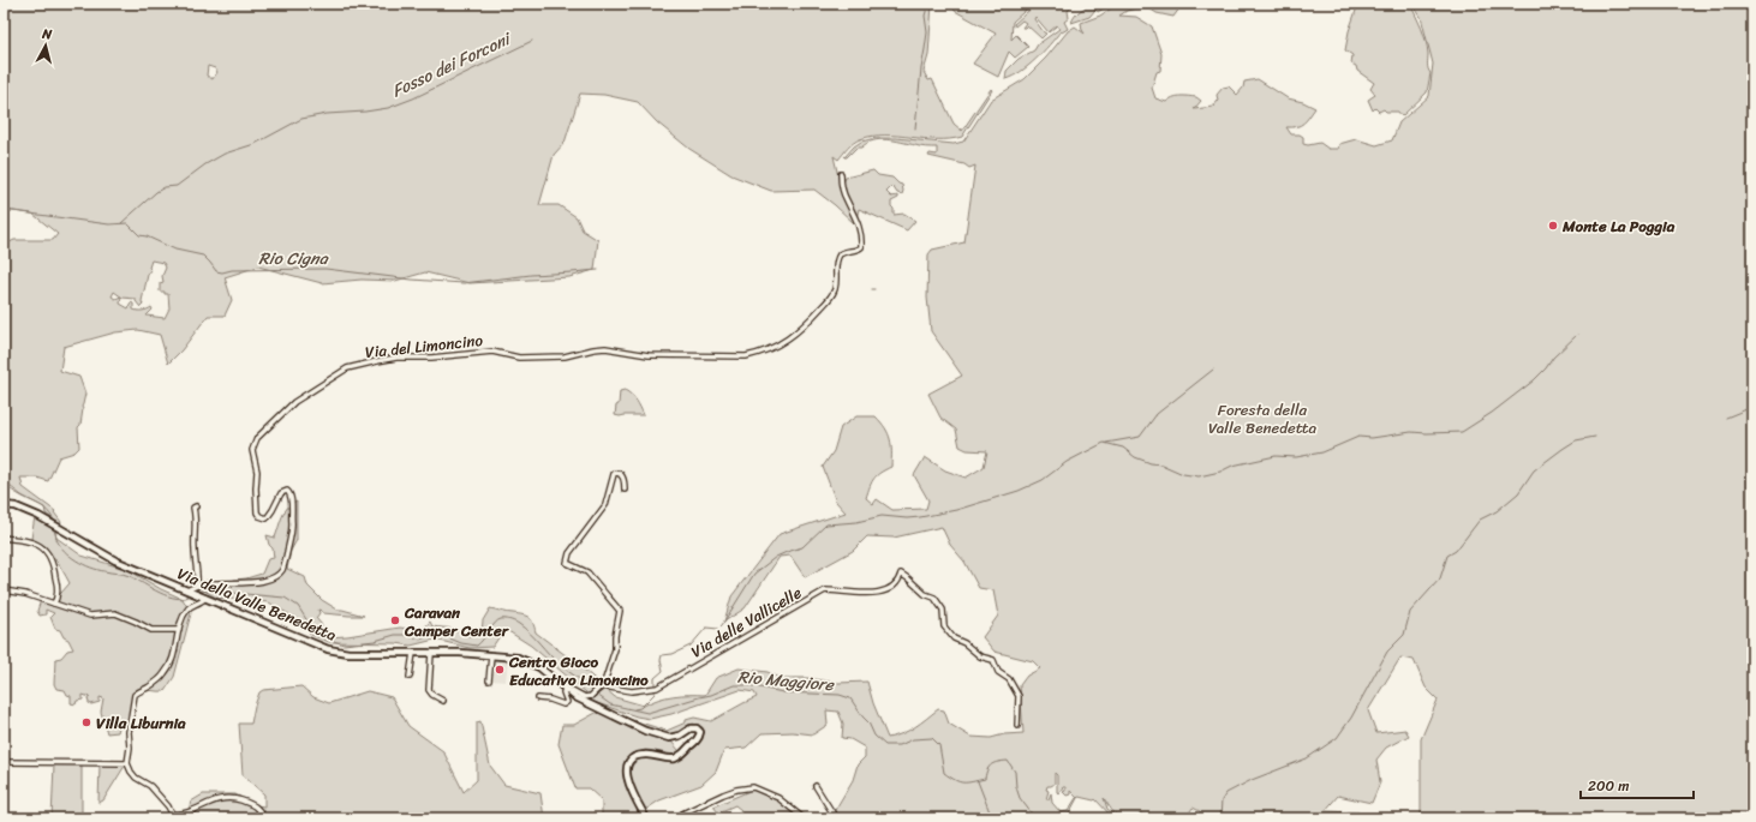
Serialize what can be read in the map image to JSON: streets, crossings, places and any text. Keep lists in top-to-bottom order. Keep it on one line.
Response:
{"streets":{"main road":["Via della Valle Benedetta"],"street":["Via del Limoncino","Via delle Vallicelle"]},"crossings":[["Via del Limoncino","Via della Valle Benedetta"]],"water":["Fosso dei Forconi","Rio Cigna","Rio Maggiore"],"parks":["Foresta della Valle Benedetta"],"places":["Monte La Poggia","Caravan Camper Center","Centro Gioco Educativo Limoncino","Villa Liburnia"],"scale_bar":"200 m","north":"top"}
